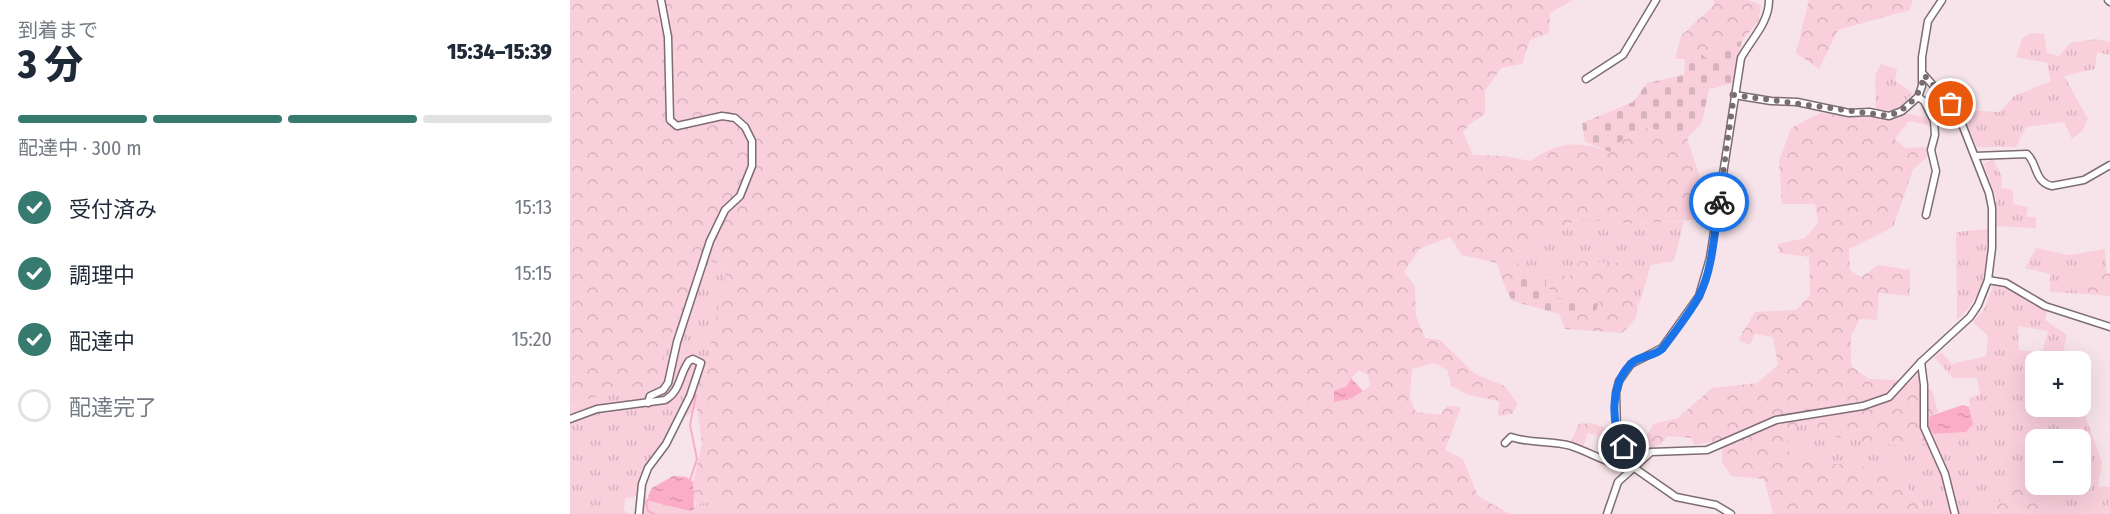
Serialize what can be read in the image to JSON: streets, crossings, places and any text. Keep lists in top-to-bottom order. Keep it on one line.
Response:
{"page":{"heading":["3 分","到着まで","15:34–15:39"],"bar":"配達中 · 300 m","list":[["受付済み","15:13"],["調理中","15:15"],["配達中","15:20"],"配達完了"],"map_buttons":["+","−"]}}
